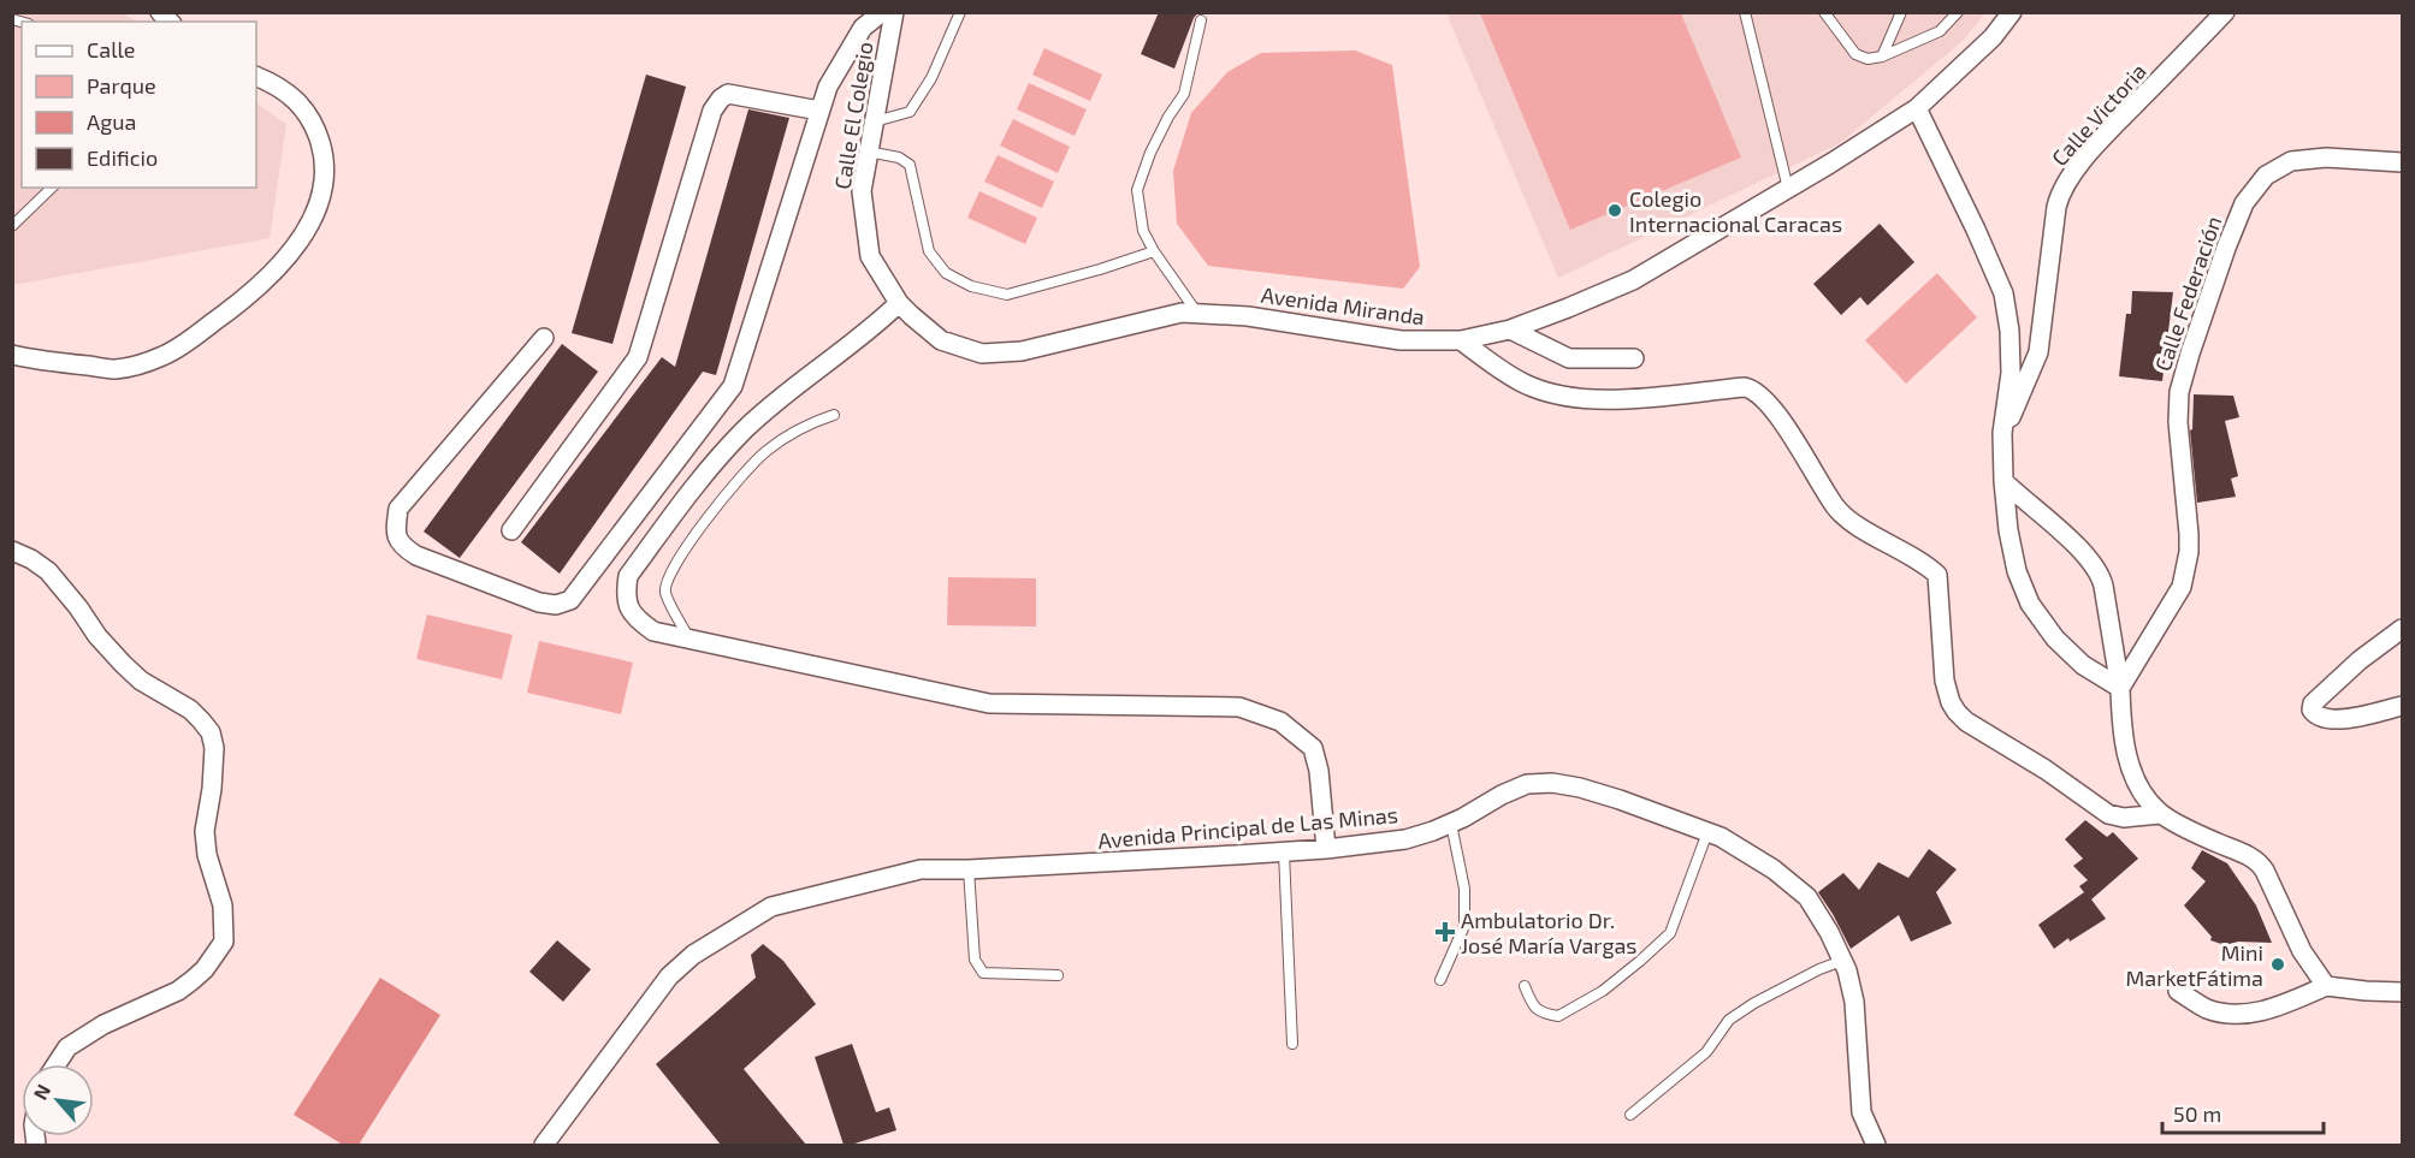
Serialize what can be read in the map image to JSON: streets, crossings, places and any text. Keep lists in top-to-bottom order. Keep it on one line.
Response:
{"streets":{"street":["Calle Victoria","Calle El Colegio","Calle Federación","Avenida Miranda","Avenida Principal de Las Minas"]},"crossings":[["Calle El Colegio","Avenida Miranda"]],"places":{"other":["Colegio Internacional Caracas","Mini MarketFátima"],"health":["Ambulatorio Dr. José María Vargas"]},"legend":["Calle","Parque","Agua","Edificio"],"scale_bar":"50 m","north":"top left"}
